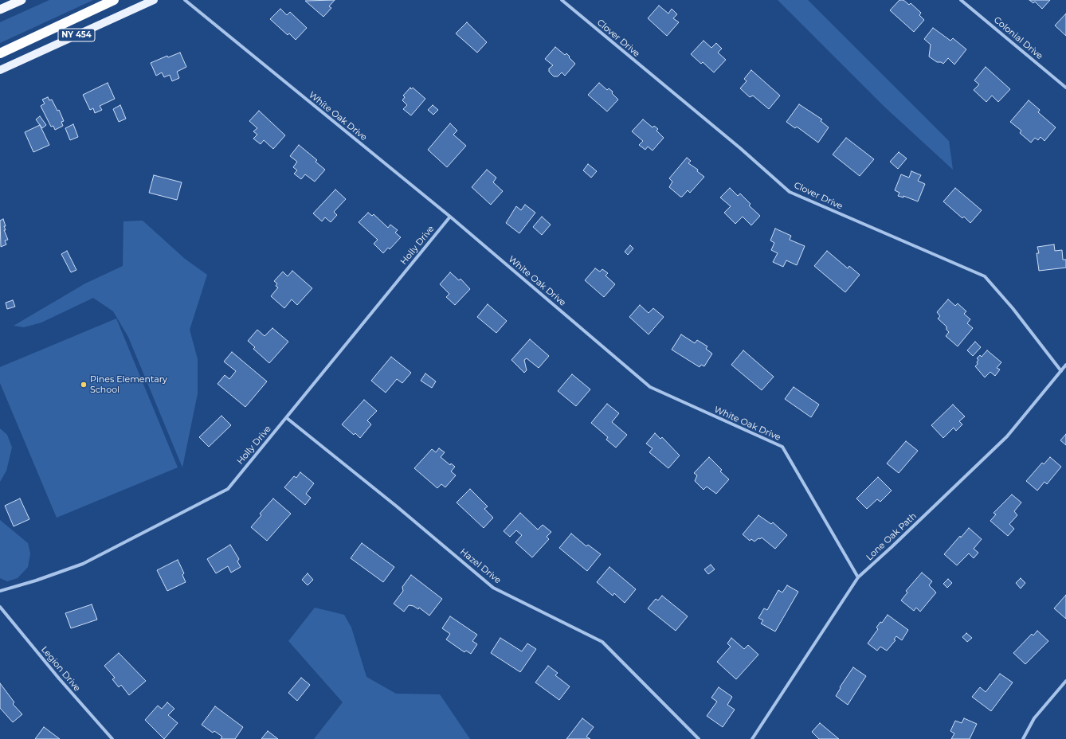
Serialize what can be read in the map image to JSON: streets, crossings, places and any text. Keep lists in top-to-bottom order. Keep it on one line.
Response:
{"streets":{"main road":["NY 454"],"street":["Clover Drive","Colonial Drive","White Oak Drive","Holly Drive","Lone Oak Path","Hazel Drive","Legion Drive"]},"crossings":[["Clover Drive","Lone Oak Path"],["White Oak Drive","Holly Drive"],["White Oak Drive","Lone Oak Path"],["Holly Drive","Hazel Drive"]],"places":["Pines Elementary School"]}
